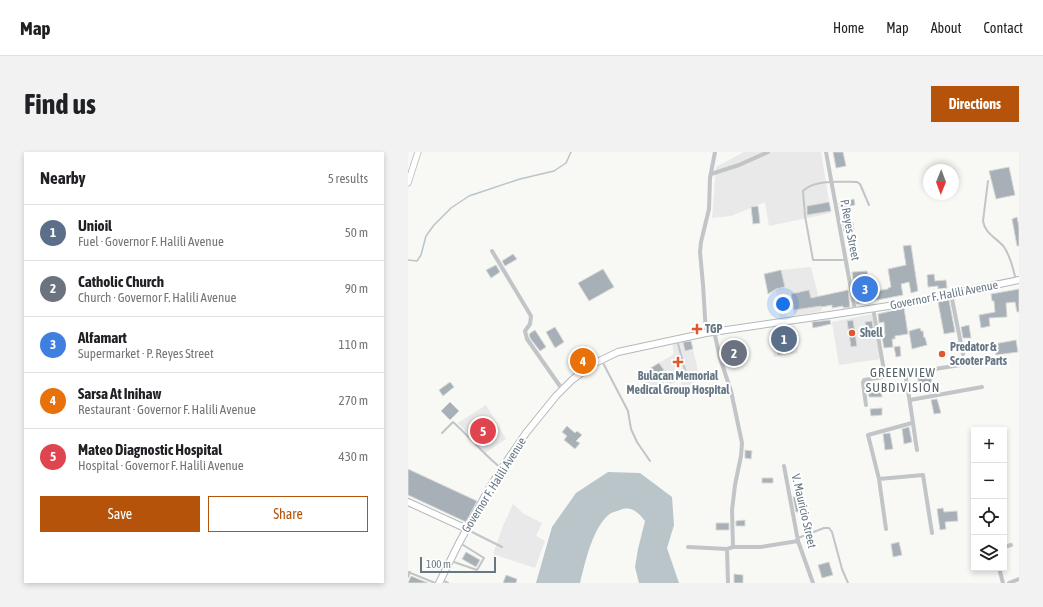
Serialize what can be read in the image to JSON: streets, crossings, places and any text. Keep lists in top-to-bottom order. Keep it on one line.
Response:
{"streets":{"main road":["Governor F. Halili Avenue"],"street":["P. Reyes Street","V. Mauricio Street"]},"crossings":[["P. Reyes Street","Governor F. Halili Avenue"]],"districts":["GREENVIEW SUBDIVISION"],"places":{"health":["TGP","Bulacan Memorial Medical Group Hospital"],"other":["Shell","Predator & Scooter Parts"]},"scale_bar":"100 m","north":"bottom","page":{"header":"Map","nav":["Home","Map","About","Contact"],"buttons":["Directions",["Save","Share"]],"title":"Find us","heading":["Nearby","5 results"],"list":[{"mark":"1","name":"Unioil","note":"Fuel · Governor F. Halili Avenue","value":"50 m"},{"mark":"2","name":"Catholic Church","note":"Church · Governor F. Halili Avenue","value":"90 m"},{"mark":"3","name":"Alfamart","note":"Supermarket · P. Reyes Street","value":"110 m"},{"mark":"4","name":"Sarsa At Inihaw","note":"Restaurant · Governor F. Halili Avenue","value":"270 m"},{"mark":"5","name":"Mateo Diagnostic Hospital","note":"Hospital · Governor F. Halili Avenue","value":"430 m"}],"pins":["3","1","2","4","5"],"map_buttons":["+","−"],"scale":"100 m"}}
